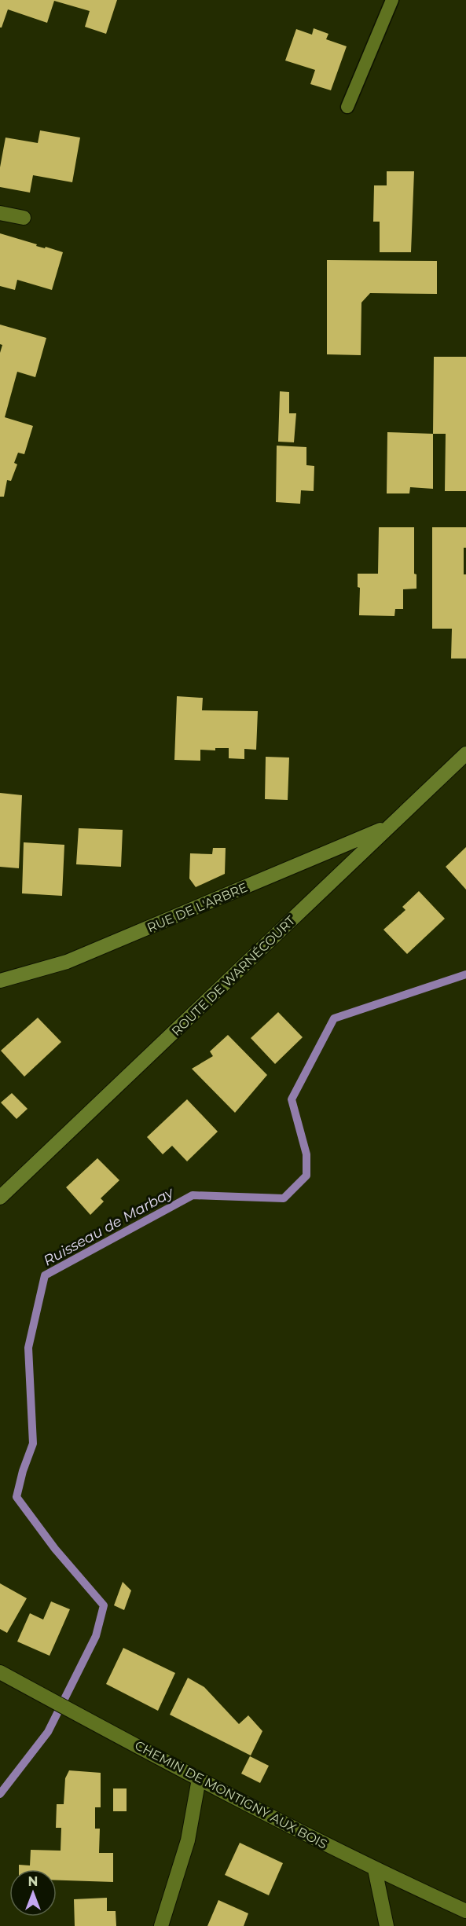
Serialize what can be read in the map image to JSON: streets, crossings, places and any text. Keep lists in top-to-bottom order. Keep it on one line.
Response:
{"streets":{"main road":["RUE DE L'ARBRE","ROUTE DE WARNÉCOURT"],"street":["CHEMIN DE MONTIGNY AUX BOIS"]},"crossings":[["RUE DE L'ARBRE","ROUTE DE WARNÉCOURT"]],"water":["Ruisseau de Marbay"],"north":"top"}
